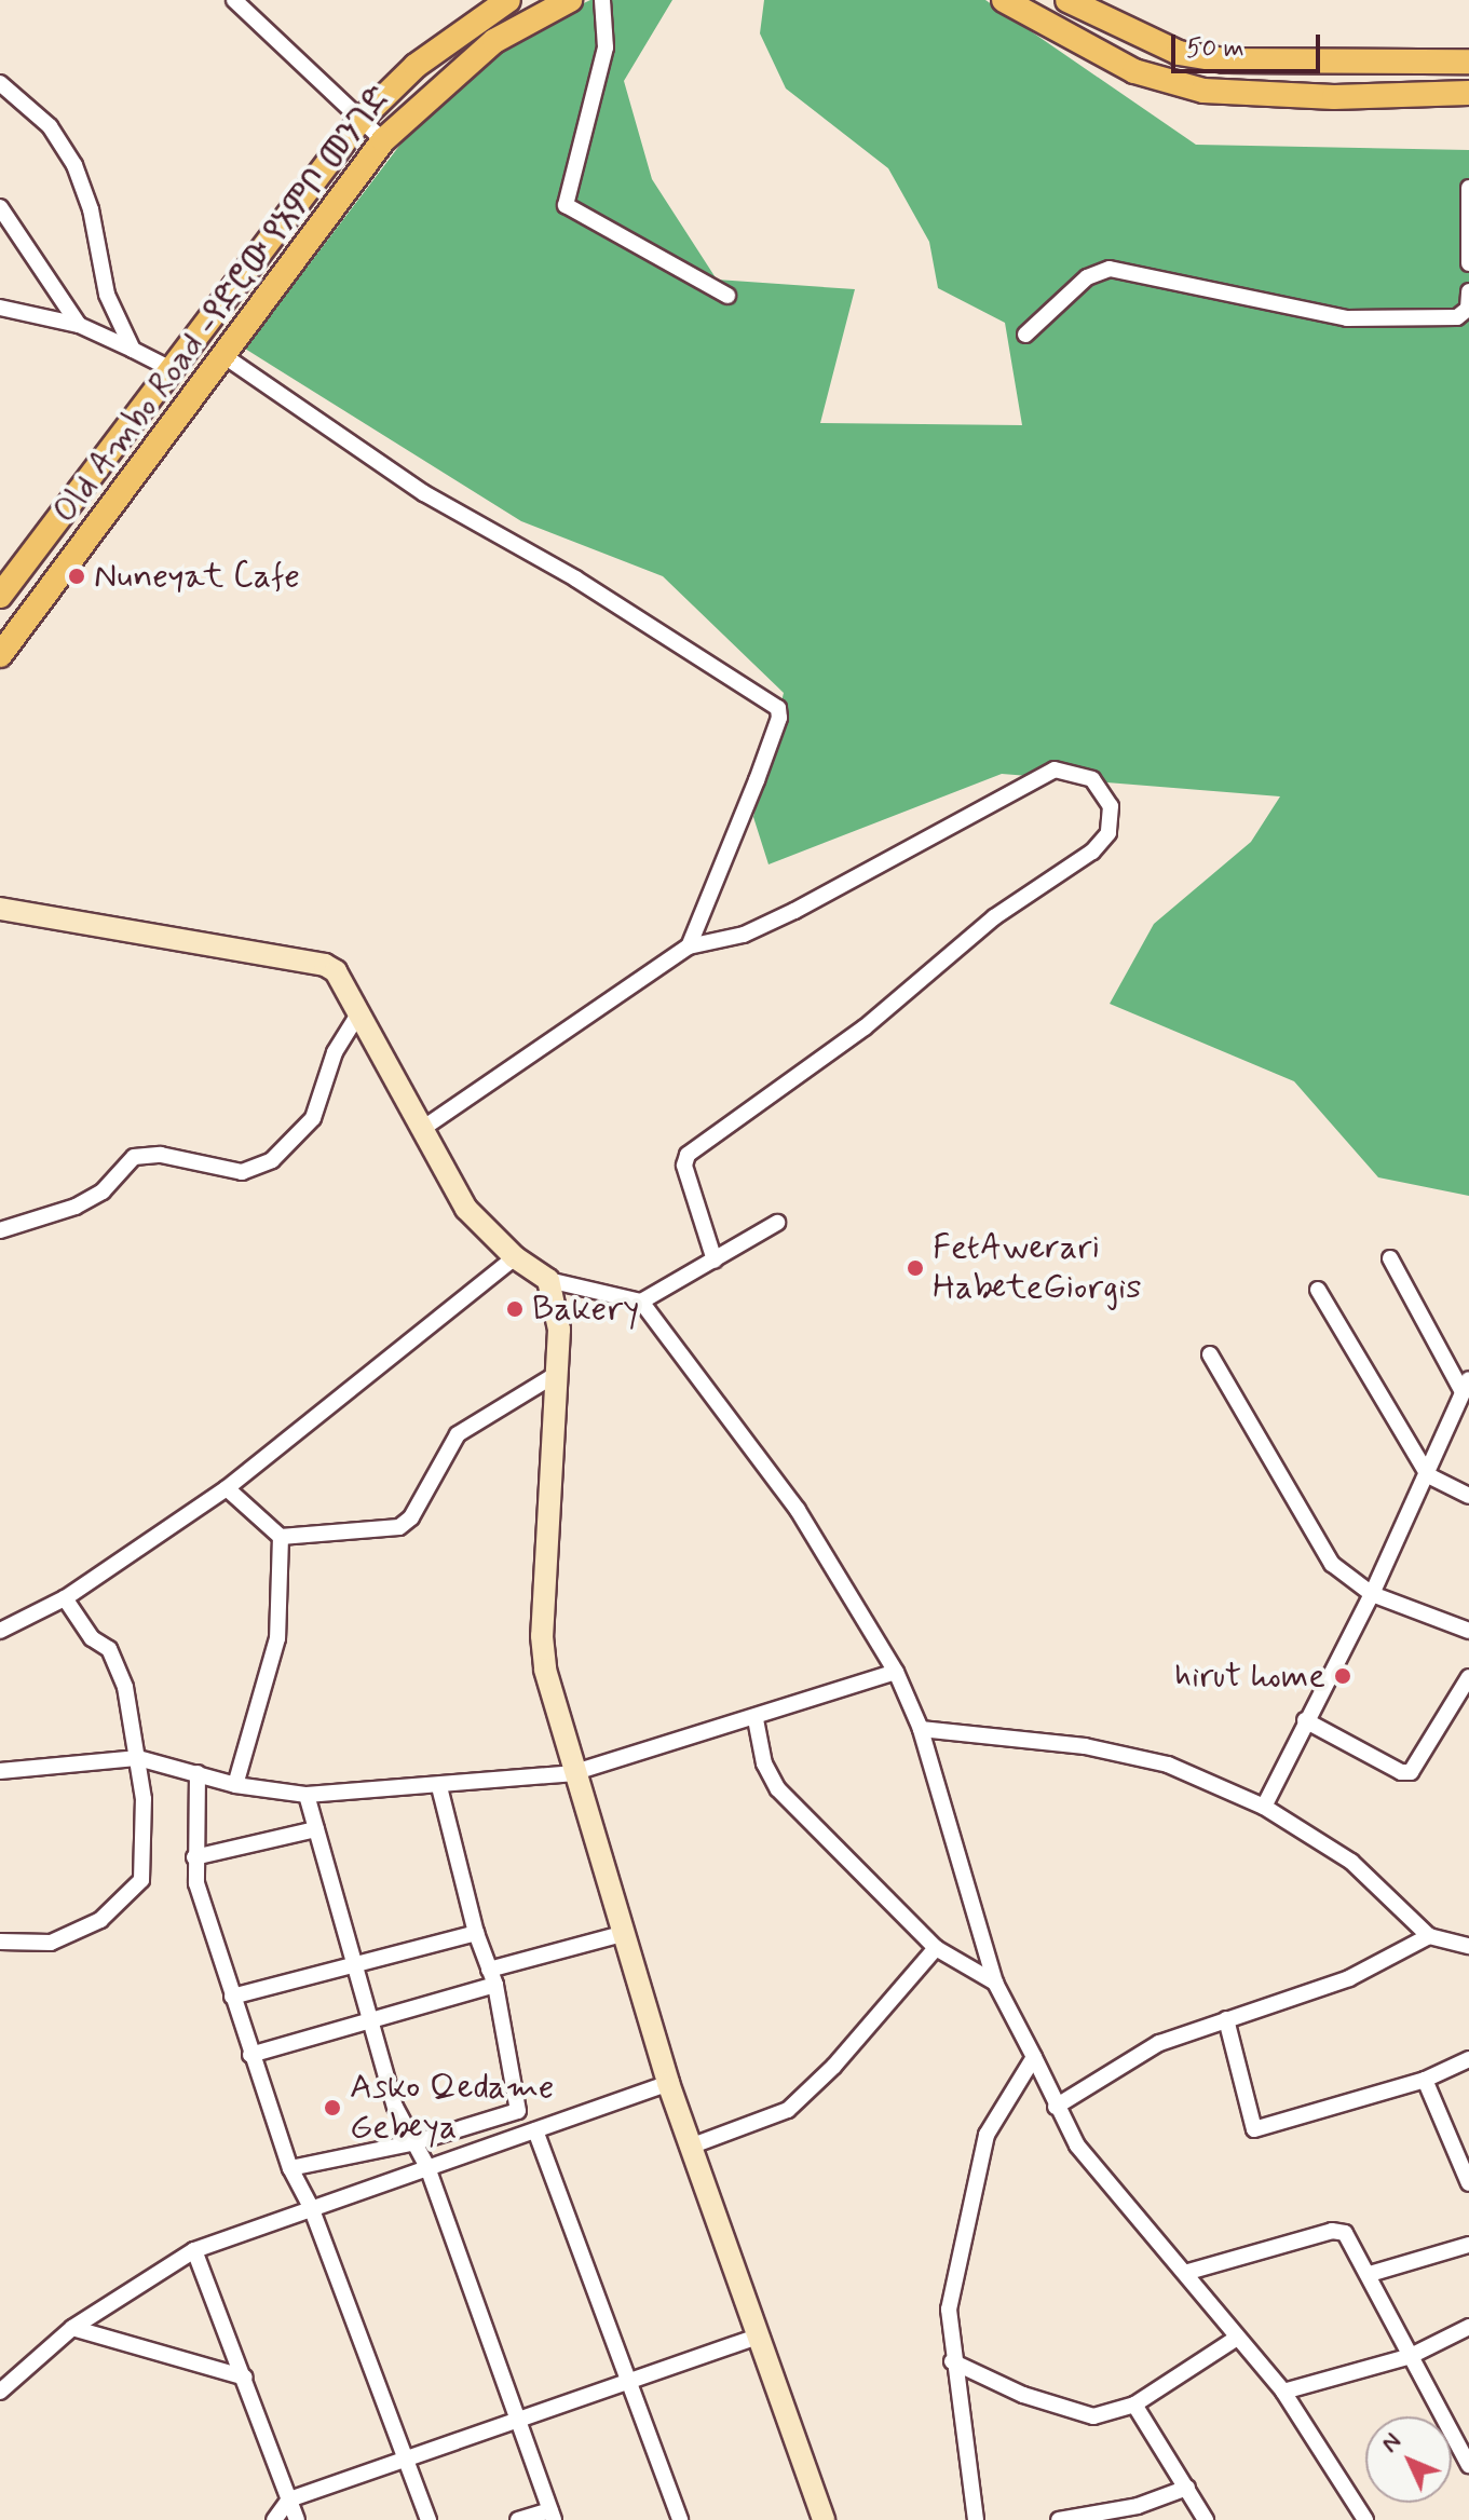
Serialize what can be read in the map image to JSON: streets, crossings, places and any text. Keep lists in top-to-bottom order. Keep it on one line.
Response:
{"streets":{"main road":["Old Ambo Road -የድሮው የአምቦ መንገድ"]},"places":["Nuneyat Cafe","FetAwerari HabeteGiorgis","Bakery","hirut home","Asko Qedame Gebeya"],"scale_bar":"50 m","north":"top left"}
